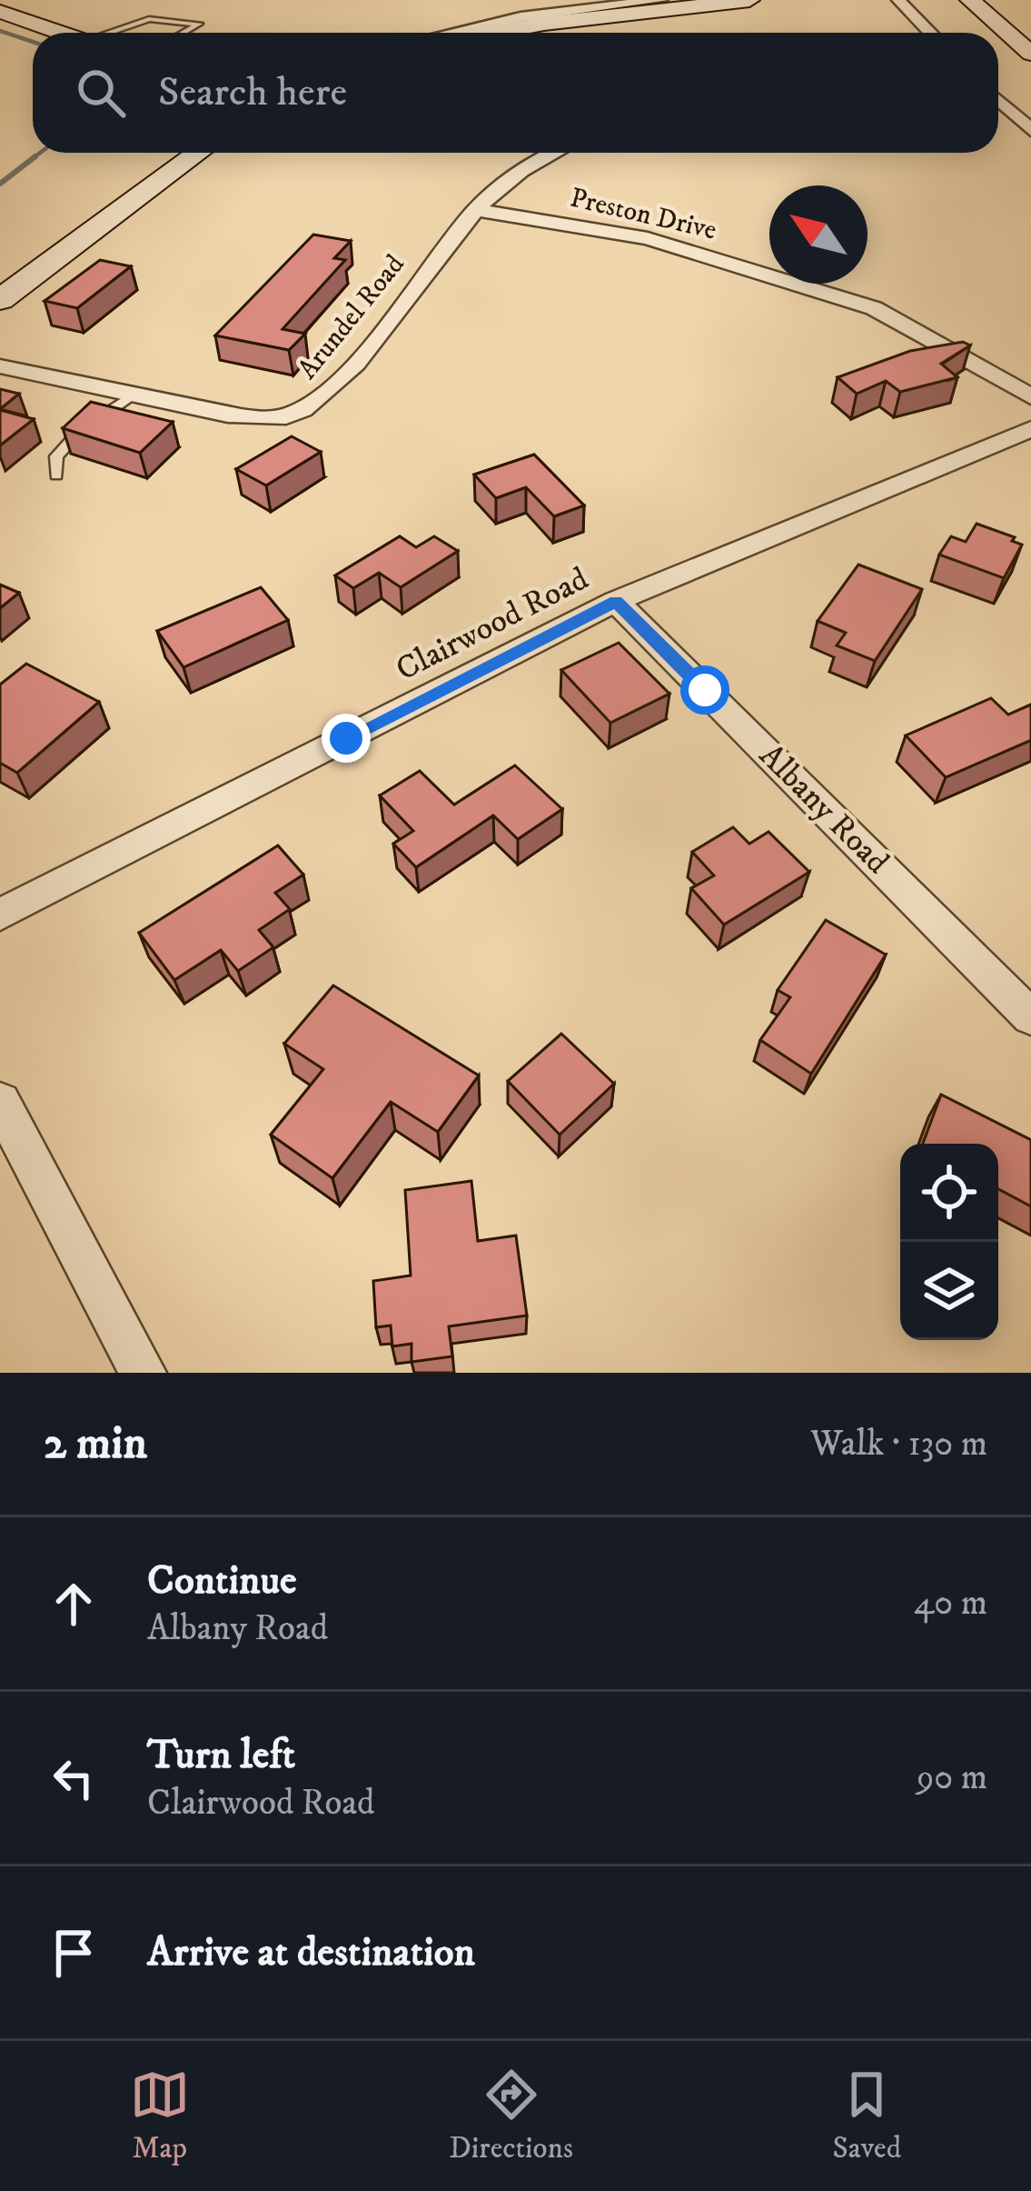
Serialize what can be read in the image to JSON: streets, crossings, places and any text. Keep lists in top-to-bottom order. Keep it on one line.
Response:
{"streets":{"street":["Preston Drive","Arundel Road","Clairwood Road","Albany Road"]},"crossings":[["Preston Drive","Arundel Road"],["Clairwood Road","Albany Road"]],"north":"top left","page":{"search":"Search here","heading":["2 min","Walk · 130 m"],"list":[["Continue","Albany Road","40 m"],["Turn left","Clairwood Road","90 m"],"Arrive at destination"],"nav":["Map","Directions","Saved"]}}
